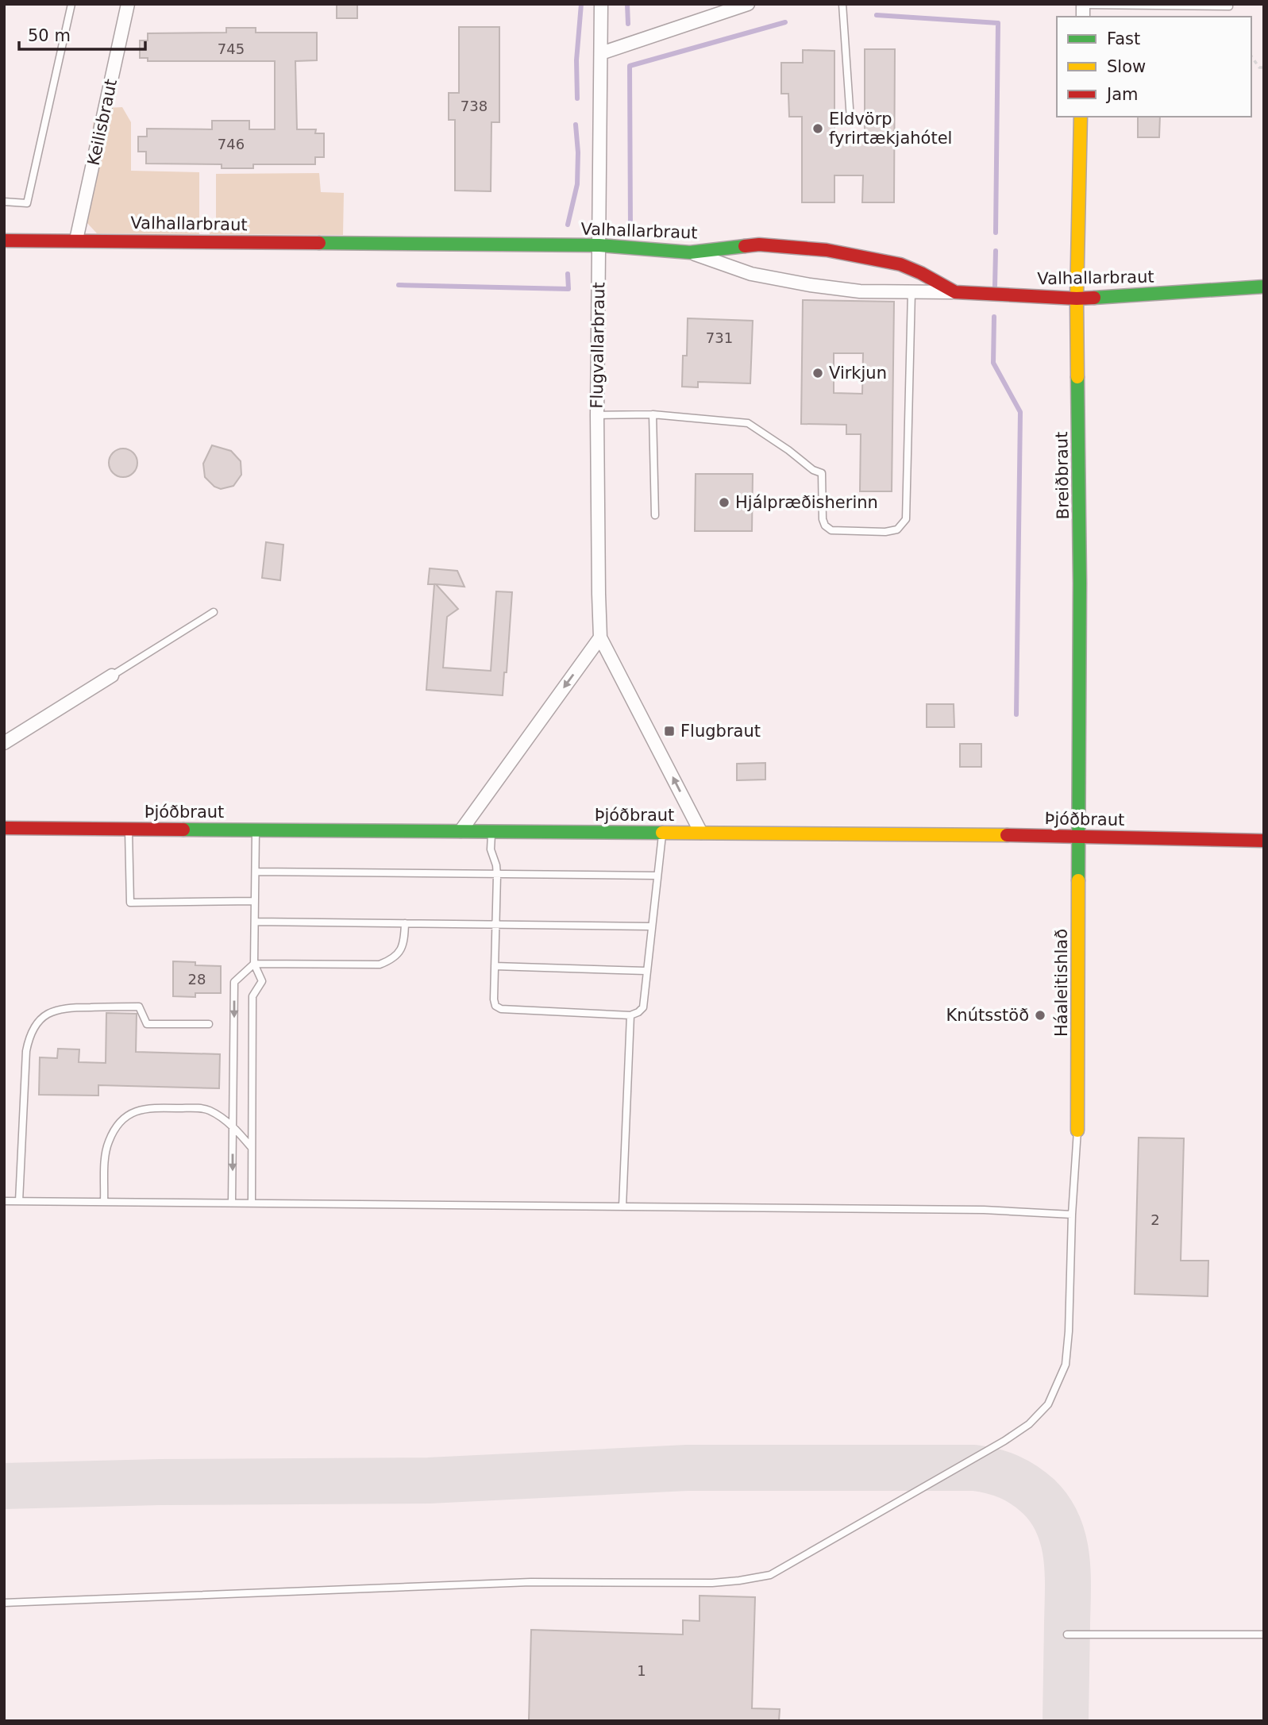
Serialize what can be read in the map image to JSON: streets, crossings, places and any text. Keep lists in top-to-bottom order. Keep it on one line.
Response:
{"streets":{"street":["Keilisbraut","Valhallarbraut","Flugvallarbraut","Breiðbraut","Þjóðbraut","Háaleitishlað"]},"crossings":[["Keilisbraut","Valhallarbraut"],["Valhallarbraut","Flugvallarbraut"],["Valhallarbraut","Breiðbraut"],["Flugvallarbraut","Þjóðbraut"],["Breiðbraut","Þjóðbraut"],["Breiðbraut","Háaleitishlað"],["Þjóðbraut","Háaleitishlað"]],"places":{"other":["Eldvörp fyrirtækjahótel","Virkjun","Hjálpræðisherinn","Knútsstöð"],"transit":["Flugbraut"]},"house_numbers":["745","738","746","731","28","2","1"],"legend":["Fast","Slow","Jam"],"scale_bar":"50 m"}
